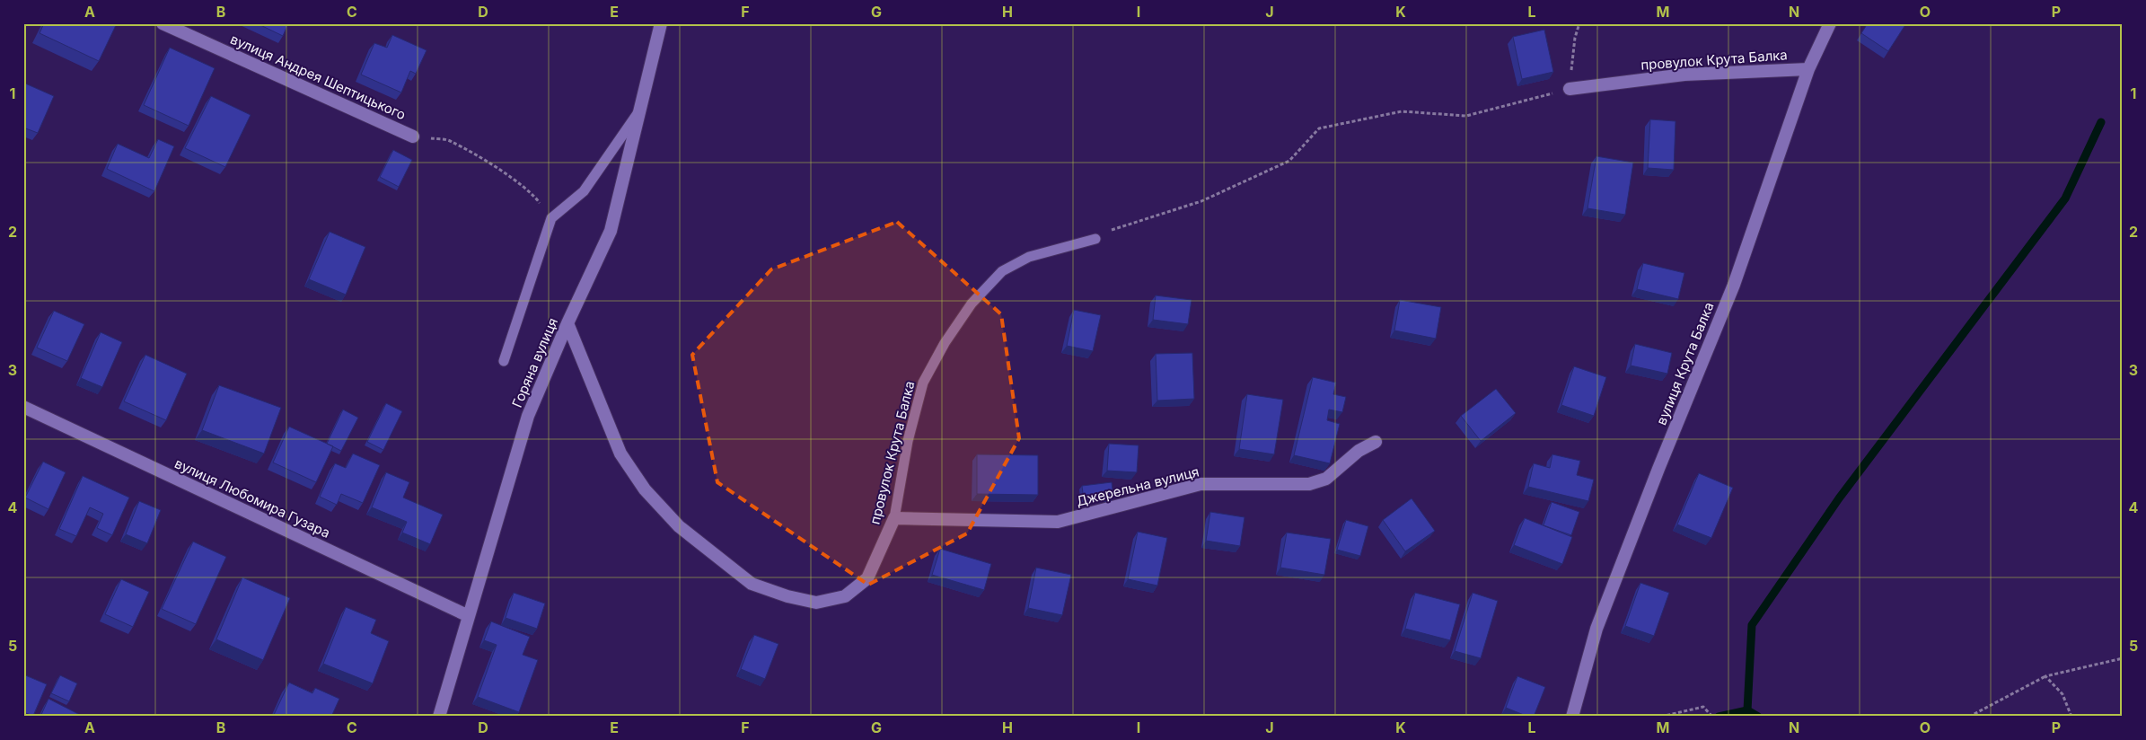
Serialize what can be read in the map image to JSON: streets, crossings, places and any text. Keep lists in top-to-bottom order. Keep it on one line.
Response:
{"streets":{"street":["провулок Крута Балка","вулиця Андрея Шептицького","Горяна вулиця","вулиця Крута Балка","Джерельна вулиця","вулиця Любомира Гузара"]},"crossings":[["провулок Крута Балка","Горяна вулиця"],["провулок Крута Балка","вулиця Крута Балка"],["провулок Крута Балка","Джерельна вулиця"],["Горяна вулиця","вулиця Любомира Гузара"]],"grid":{"columns":["A","B","C","D","E","F","G","H","I","J","K","L","M","N","O","P"],"rows":["1","2","3","4","5"]}}
